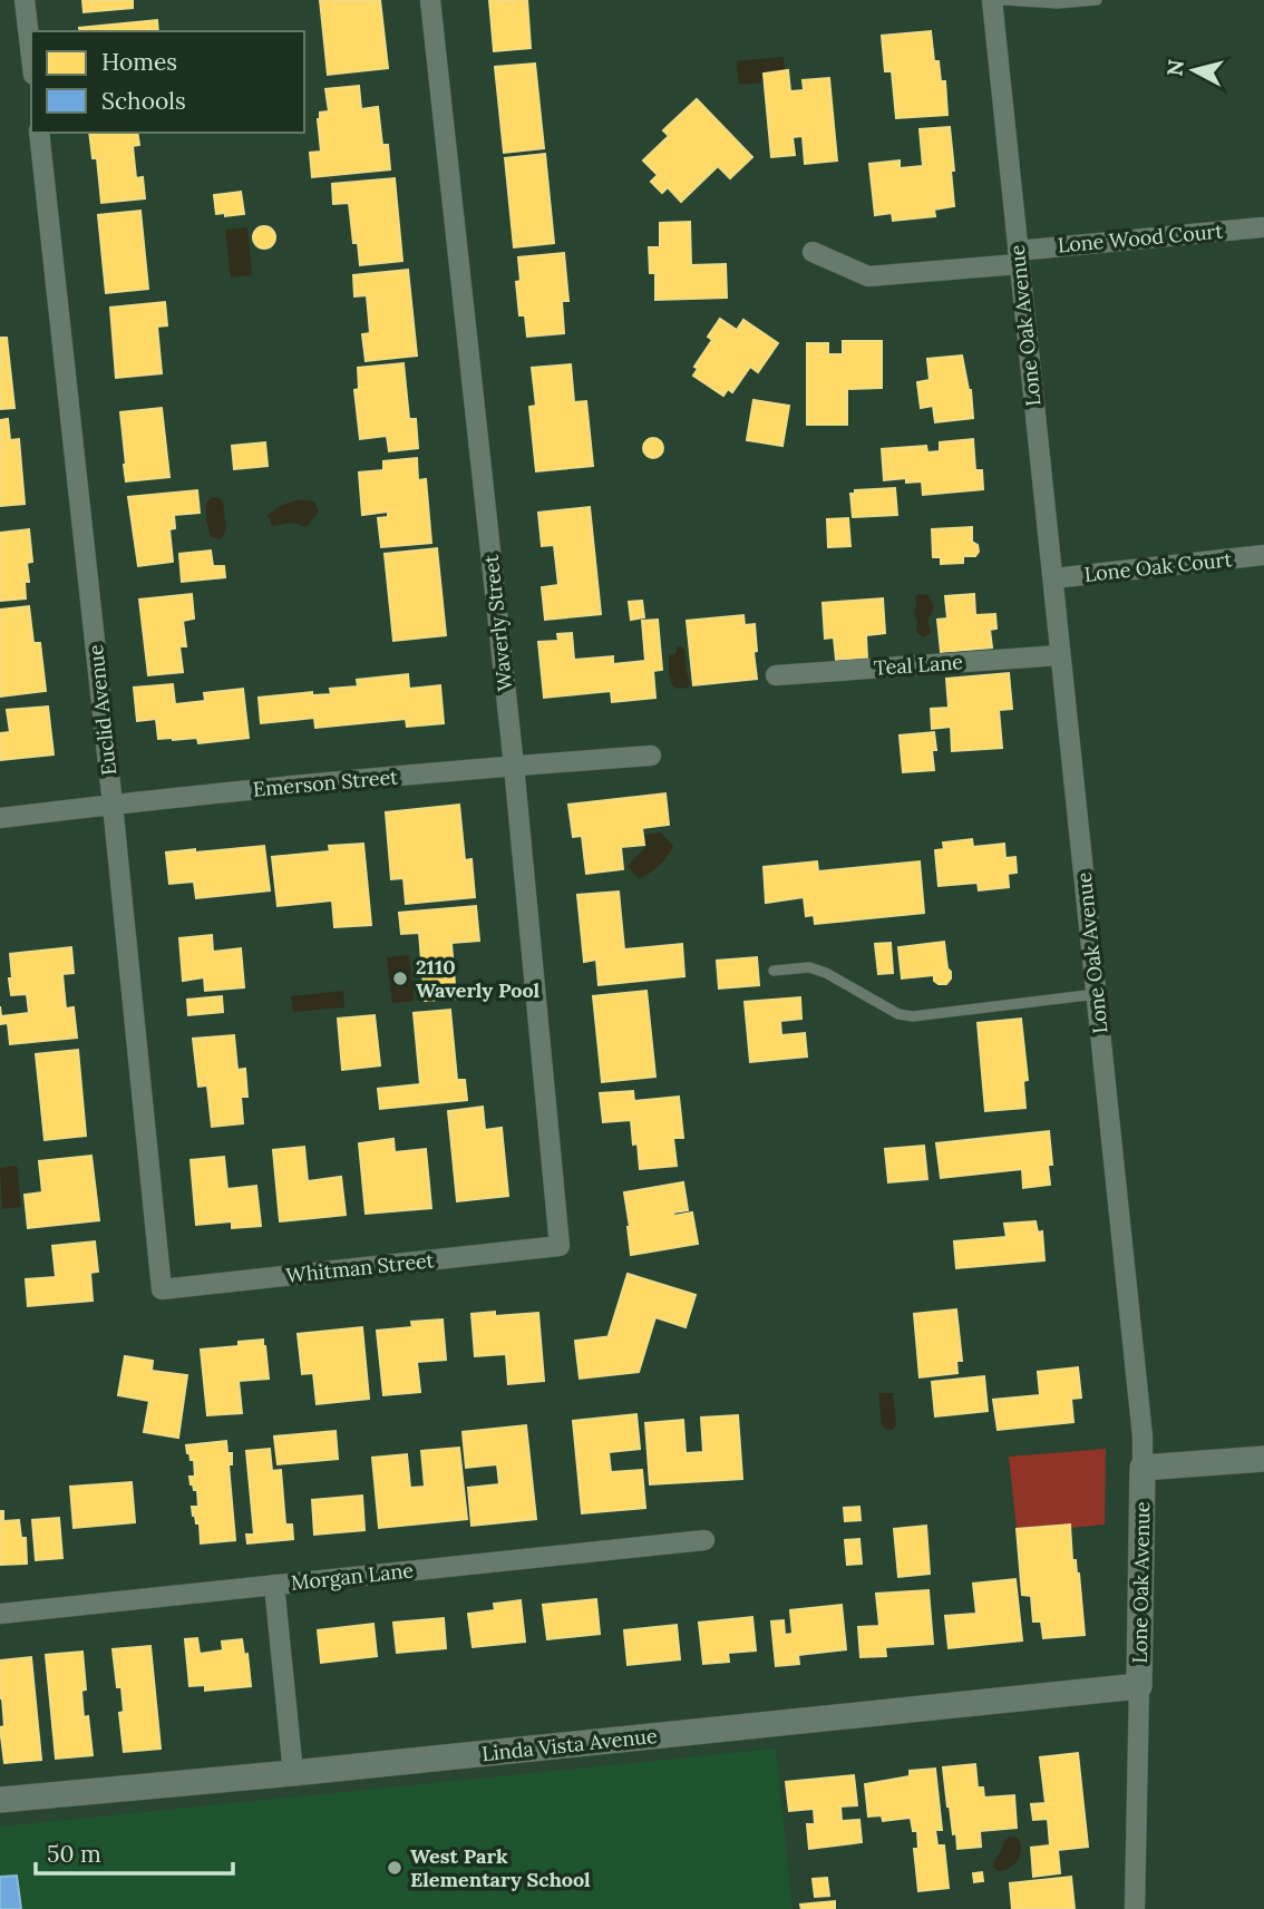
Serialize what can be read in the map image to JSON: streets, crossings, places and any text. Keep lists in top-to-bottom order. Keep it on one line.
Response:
{"streets":{"street":["Lone Wood Court","Lone Oak Avenue","Lone Oak Court","Waverly Street","Teal Lane","Euclid Avenue","Emerson Street","Whitman Street","Morgan Lane","Linda Vista Avenue"]},"crossings":[["Lone Wood Court","Lone Oak Avenue"],["Lone Oak Avenue","Lone Oak Court"],["Lone Oak Avenue","Teal Lane"],["Lone Oak Avenue","Linda Vista Avenue"],["Waverly Street","Emerson Street"],["Waverly Street","Whitman Street"],["Euclid Avenue","Emerson Street"],["Euclid Avenue","Whitman Street"]],"places":["2110 Waverly Pool","West Park Elementary School"],"legend":["Homes","Schools"],"scale_bar":"50 m","north":"left"}
